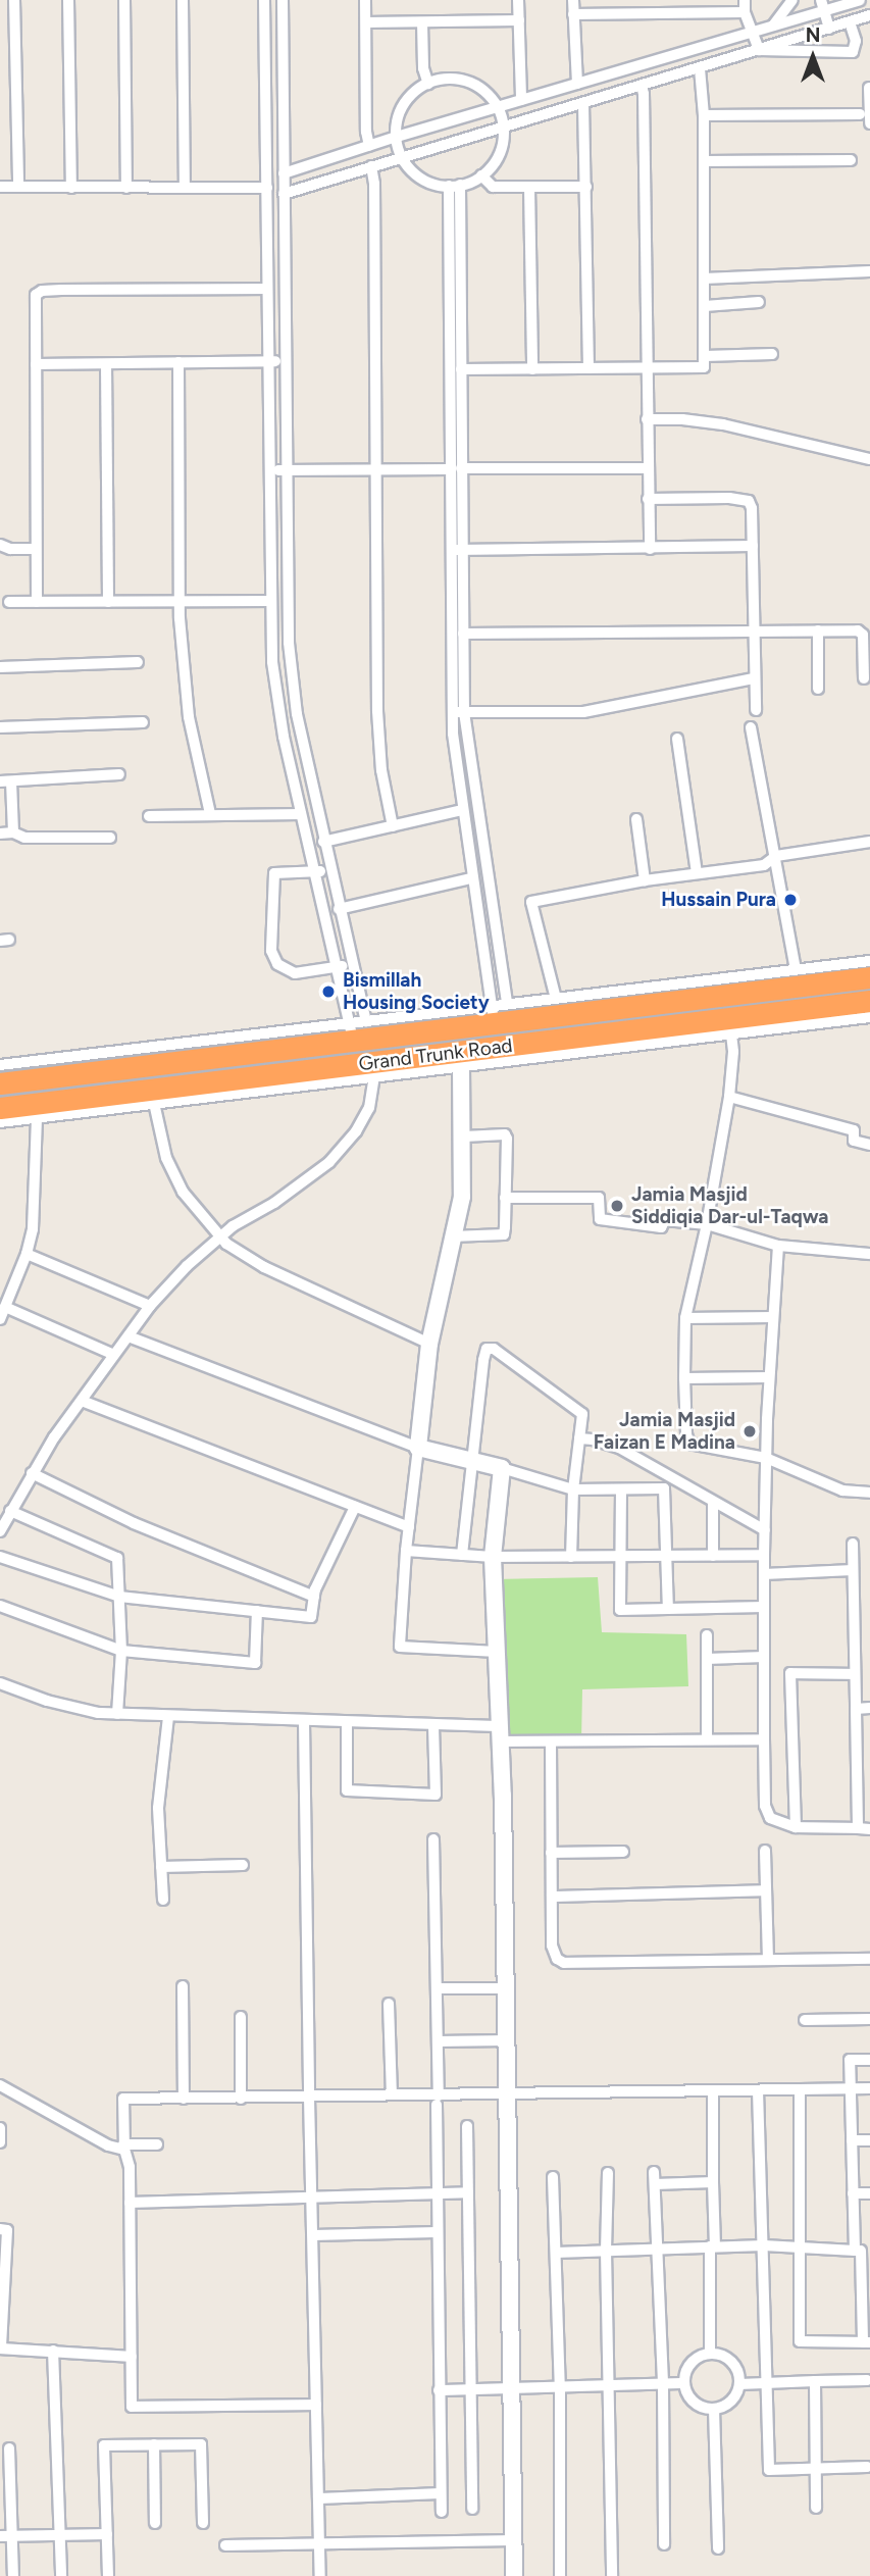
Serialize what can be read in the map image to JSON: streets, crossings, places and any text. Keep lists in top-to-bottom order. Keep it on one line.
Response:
{"streets":{"highway":["Grand Trunk Road"]},"places":["Hussain Pura","Bismillah Housing Society","Jamia Masjid Siddiqia Dar-ul-Taqwa","Jamia Masjid Faizan E Madina"],"north":"top"}
